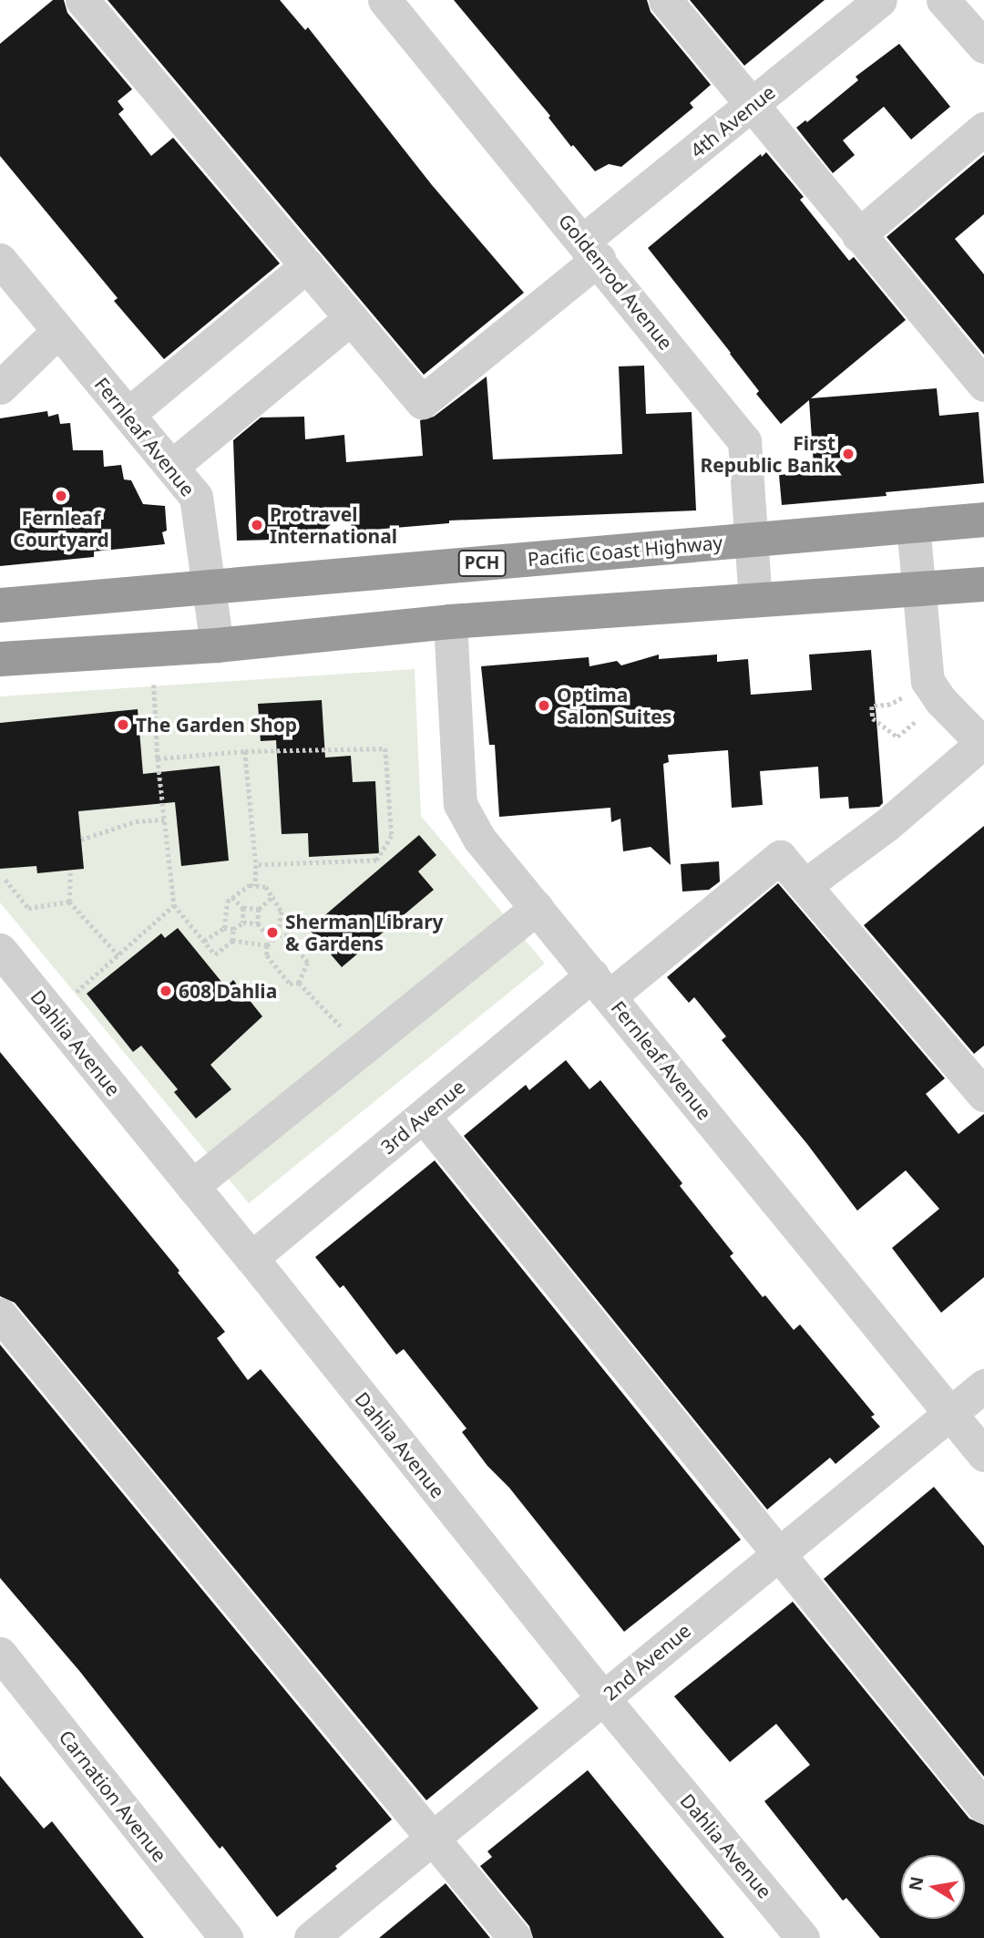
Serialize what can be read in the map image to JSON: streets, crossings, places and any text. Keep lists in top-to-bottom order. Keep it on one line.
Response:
{"streets":{"highway":["Pacific Coast Highway","PCH"],"street":["4th Avenue","Goldenrod Avenue","Fernleaf Avenue","Dahlia Avenue","3rd Avenue","2nd Avenue","Carnation Avenue"]},"crossings":[["4th Avenue","Goldenrod Avenue"],["Goldenrod Avenue","Pacific Coast Highway"],["Fernleaf Avenue","Pacific Coast Highway"],["Fernleaf Avenue","3rd Avenue"],["Fernleaf Avenue","2nd Avenue"],["Dahlia Avenue","3rd Avenue"],["Dahlia Avenue","2nd Avenue"]],"places":["First Republic Bank","Fernleaf Courtyard","Protravel International","Optima Salon Suites","The Garden Shop","Sherman Library & Gardens","608 Dahlia"],"north":"left"}
